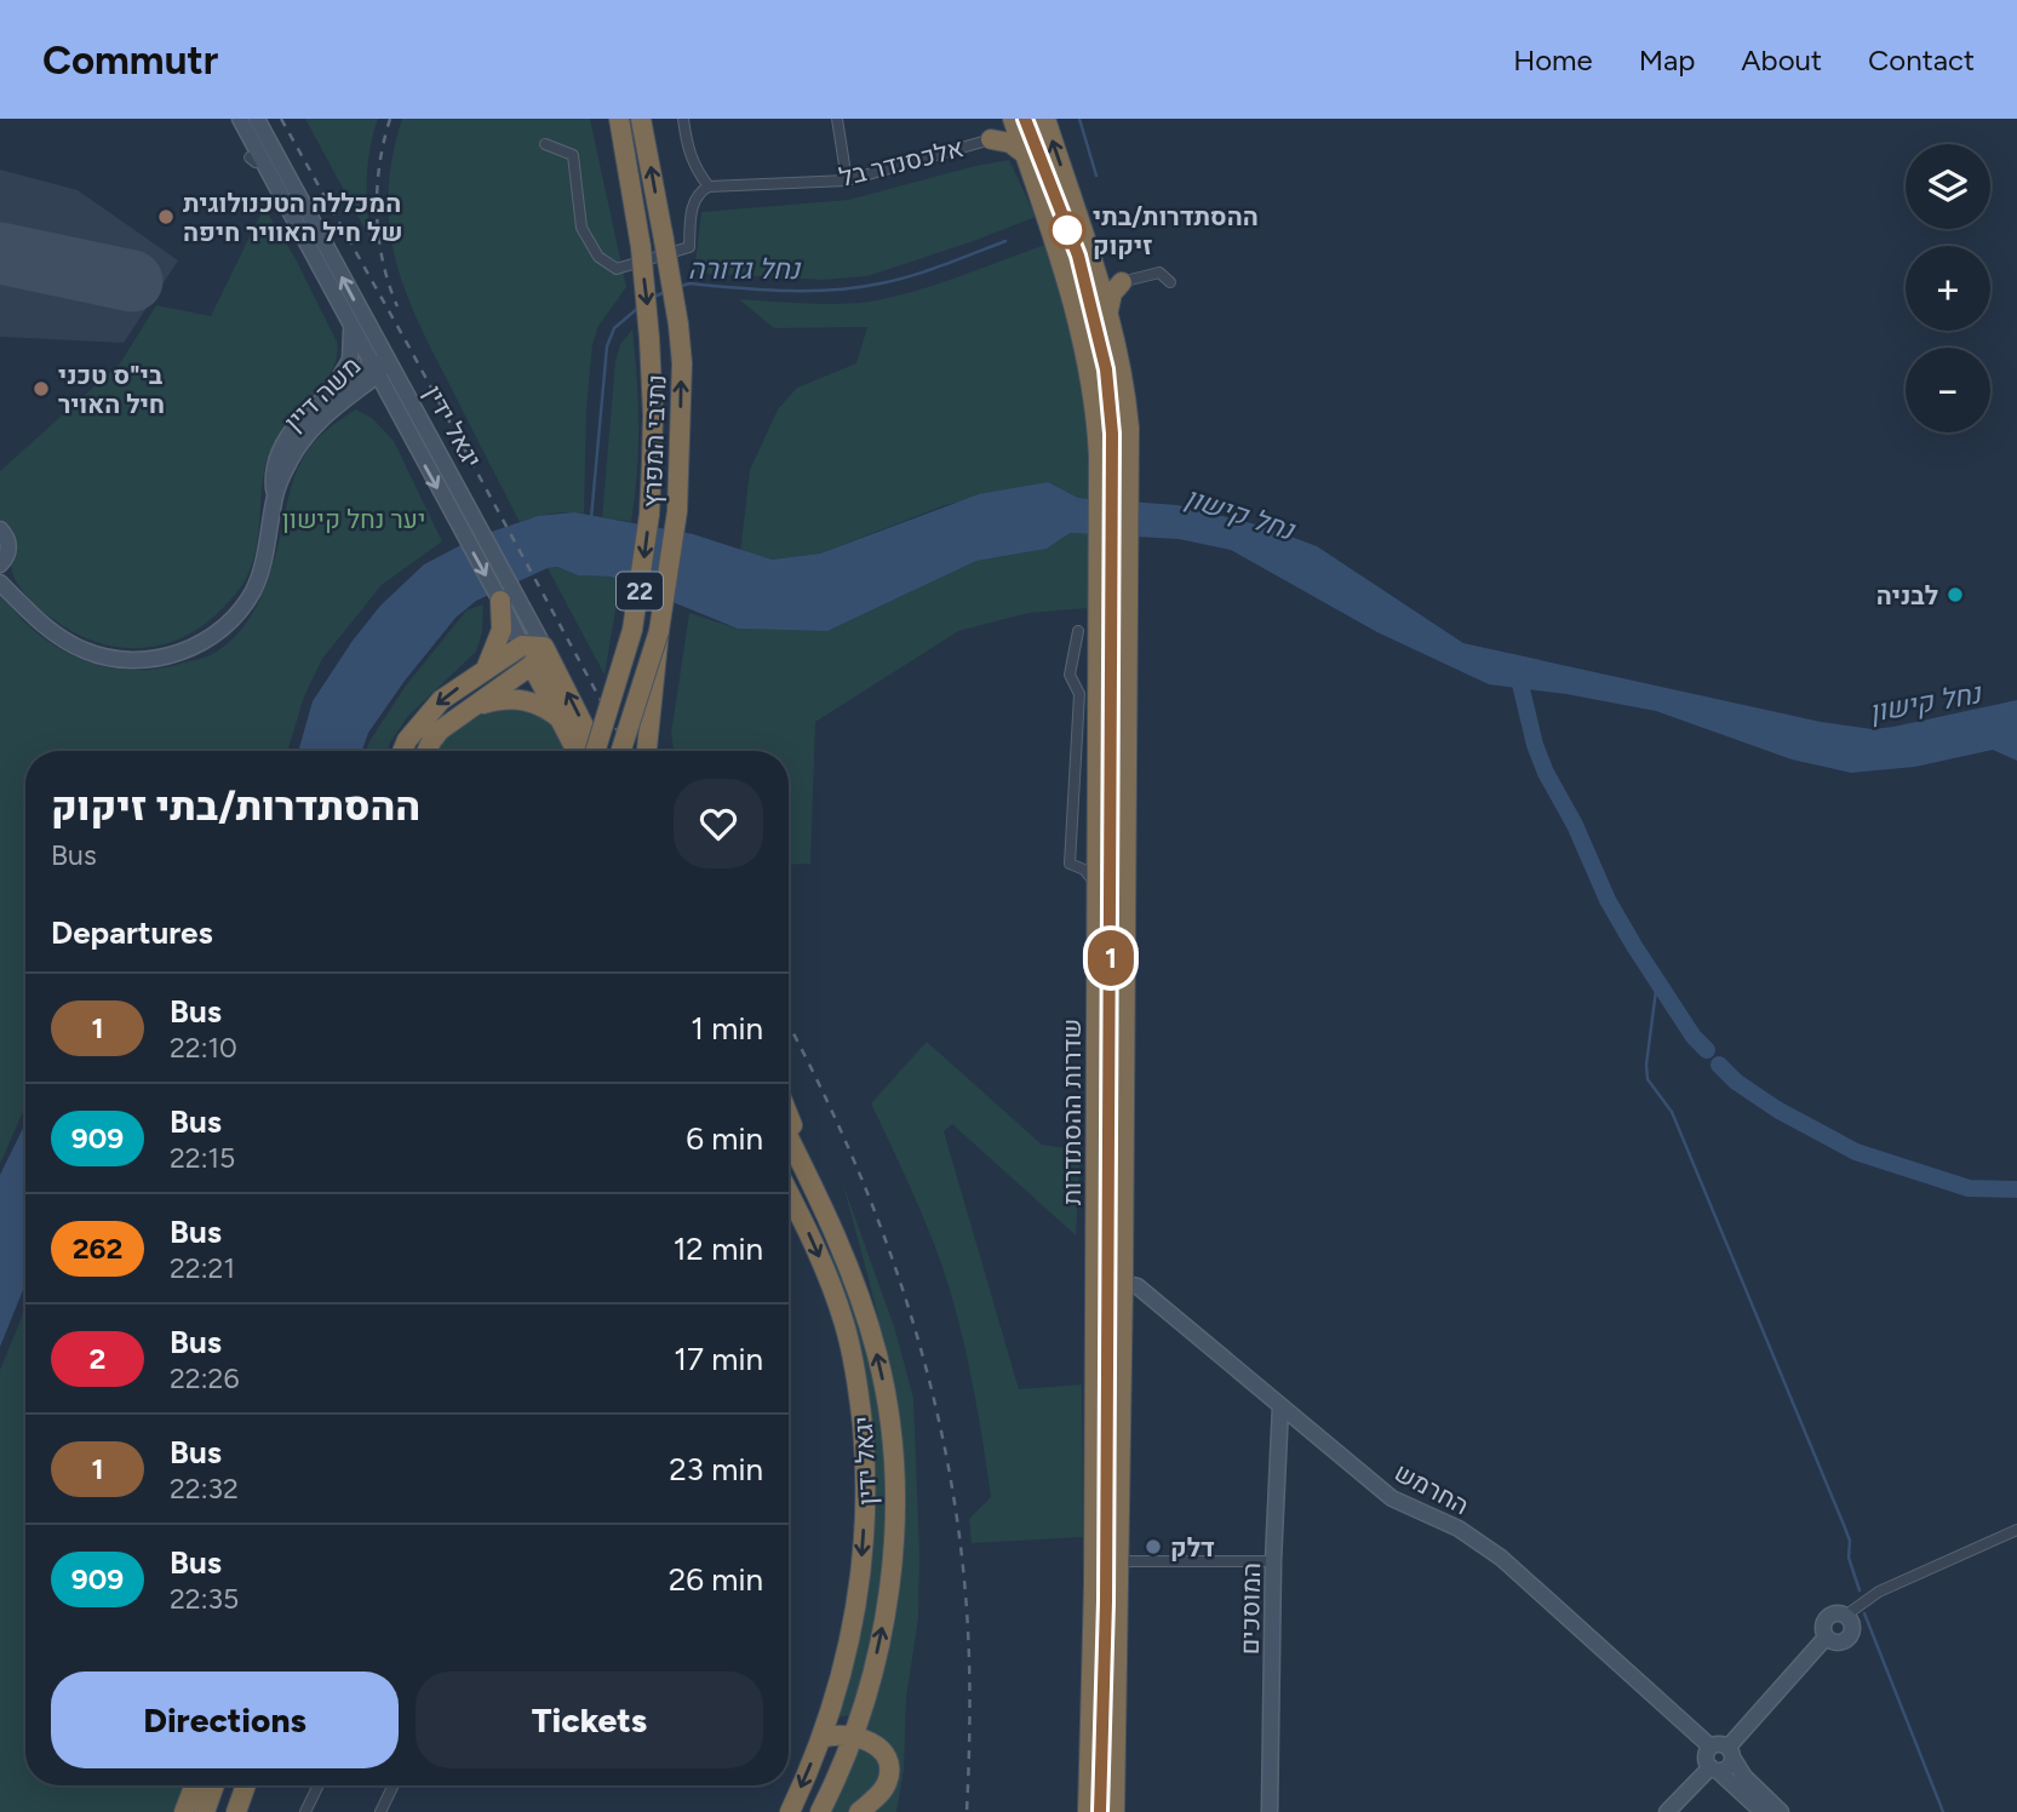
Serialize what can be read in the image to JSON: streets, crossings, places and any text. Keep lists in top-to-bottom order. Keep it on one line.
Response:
{"streets":{"highway":["יגאל ידין","נתיבי המפרץ","22","שדרות ההסתדרות"],"street":["אלכסנדר בל","משה דיין","החרמש","המוסכים"]},"crossings":[["אלכסנדר בל","שדרות ההסתדרות"],["משה דיין","יגאל ידין"],["שדרות ההסתדרות","החרמש"],["החרמש","המוסכים"]],"water":["נחל גדורה","נחל קישון"],"parks":["יער נחל קישון"],"places":["המכללה הטכנולוגית של חיל האוויר חיפה","ההסתדרות/בתי זיקוק","בי\"ס טכני חיל האויר","לבניה","דלק"],"lines":["bus line 1"],"page":{"header":"Commutr","nav":["Home","Map","About","Contact"],"on_map":"1","map_buttons":["+","−"],"heading":[["ההסתדרות/בתי זיקוק","Bus"],"Departures"],"list":[{"mark":"1","name":"Bus","note":"22:10","value":"1 min"},{"mark":"909","name":"Bus","note":"22:15","value":"6 min"},{"mark":"262","name":"Bus","note":"22:21","value":"12 min"},{"mark":"2","name":"Bus","note":"22:26","value":"17 min"},{"mark":"1","name":"Bus","note":"22:32","value":"23 min"},{"mark":"909","name":"Bus","note":"22:35","value":"26 min"}],"buttons":["Directions","Tickets"]}}
